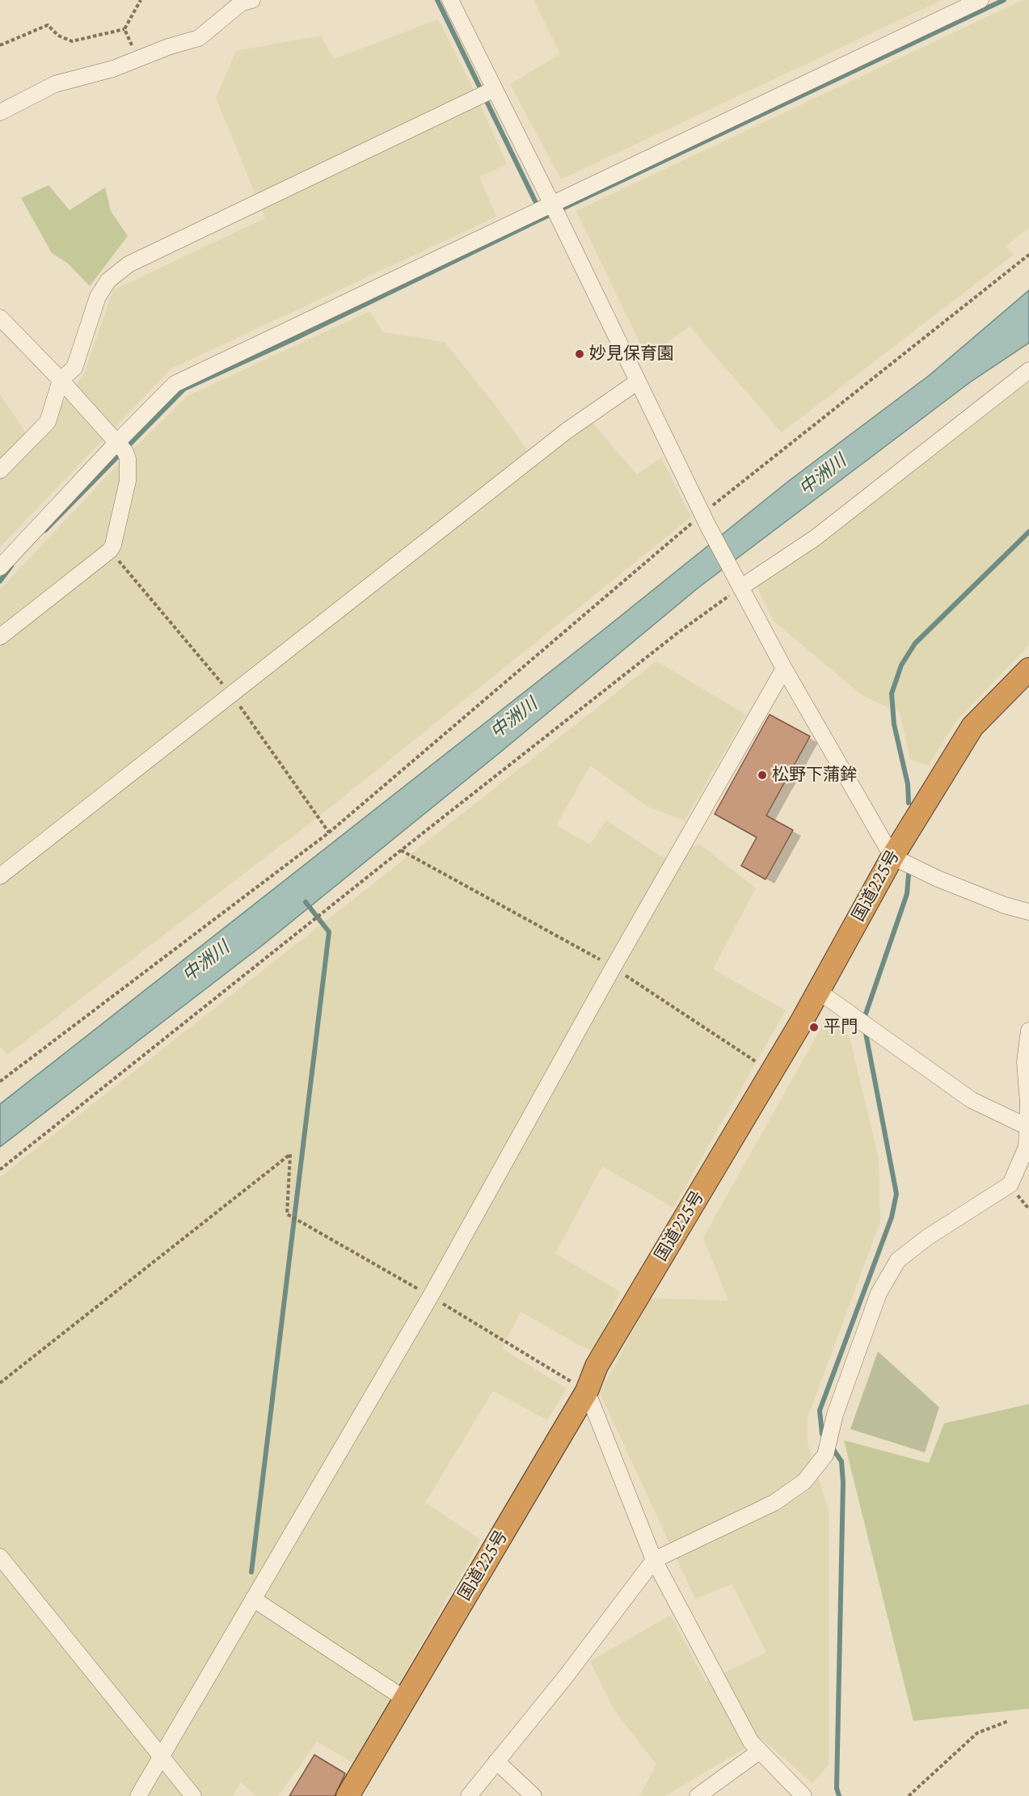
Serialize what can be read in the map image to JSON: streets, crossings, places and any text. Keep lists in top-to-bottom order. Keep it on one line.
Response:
{"streets":{"highway":["国道225号"]},"water":["中洲川"],"places":["妙見保育園","松野下蒲鉾","平門"]}
